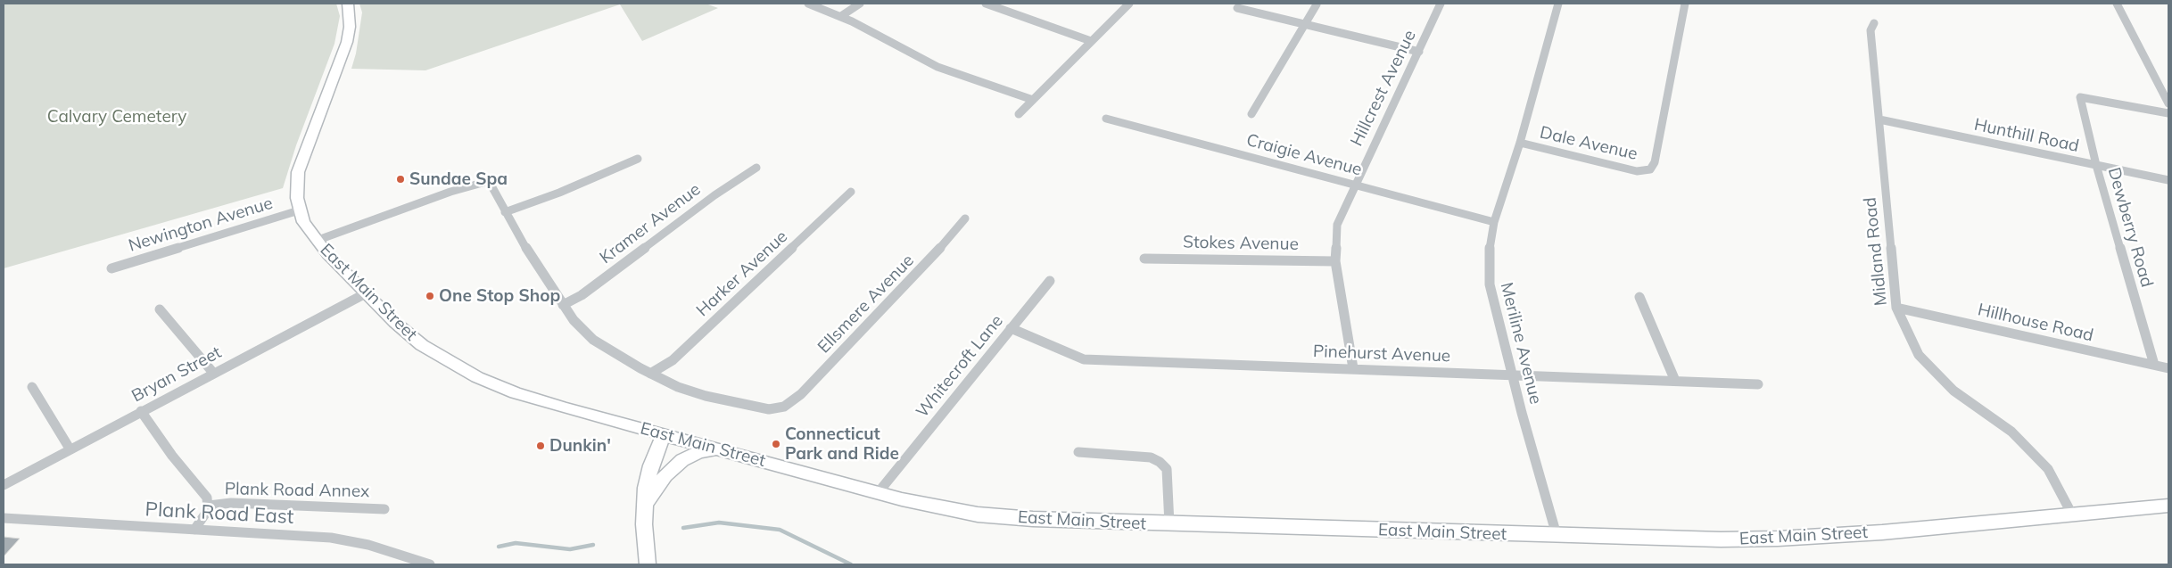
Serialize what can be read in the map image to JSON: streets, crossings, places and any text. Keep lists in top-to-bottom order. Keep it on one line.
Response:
{"streets":{"main road":["East Main Street"],"street":["Hillcrest Avenue","Hunthill Road","Dale Avenue","Craigie Avenue","Kramer Avenue","Newington Avenue","Dewberry Road","Stokes Avenue","Midland Road","Harker Avenue","Ellsmere Avenue","Hillhouse Road","Meriline Avenue","Pinehurst Avenue","Whitecroft Lane","Bryan Street","Plank Road Annex","Plank Road East"]},"crossings":[["Hillcrest Avenue","Craigie Avenue"],["Hillcrest Avenue","Stokes Avenue"],["Hillcrest Avenue","Pinehurst Avenue"],["Hunthill Road","Dewberry Road"],["Hunthill Road","Midland Road"],["Dale Avenue","Meriline Avenue"],["Craigie Avenue","Meriline Avenue"],["Newington Avenue","East Main Street"],["Dewberry Road","Hillhouse Road"],["Midland Road","East Main Street"],["Midland Road","Hillhouse Road"],["Harker Avenue","Ellsmere Avenue"],["East Main Street","Meriline Avenue"],["East Main Street","Whitecroft Lane"],["East Main Street","Bryan Street"],["Meriline Avenue","Pinehurst Avenue"],["Pinehurst Avenue","Whitecroft Lane"]],"parks":["Calvary Cemetery"],"places":["Sundae Spa","One Stop Shop","Connecticut Park and Ride","Dunkin'"]}
